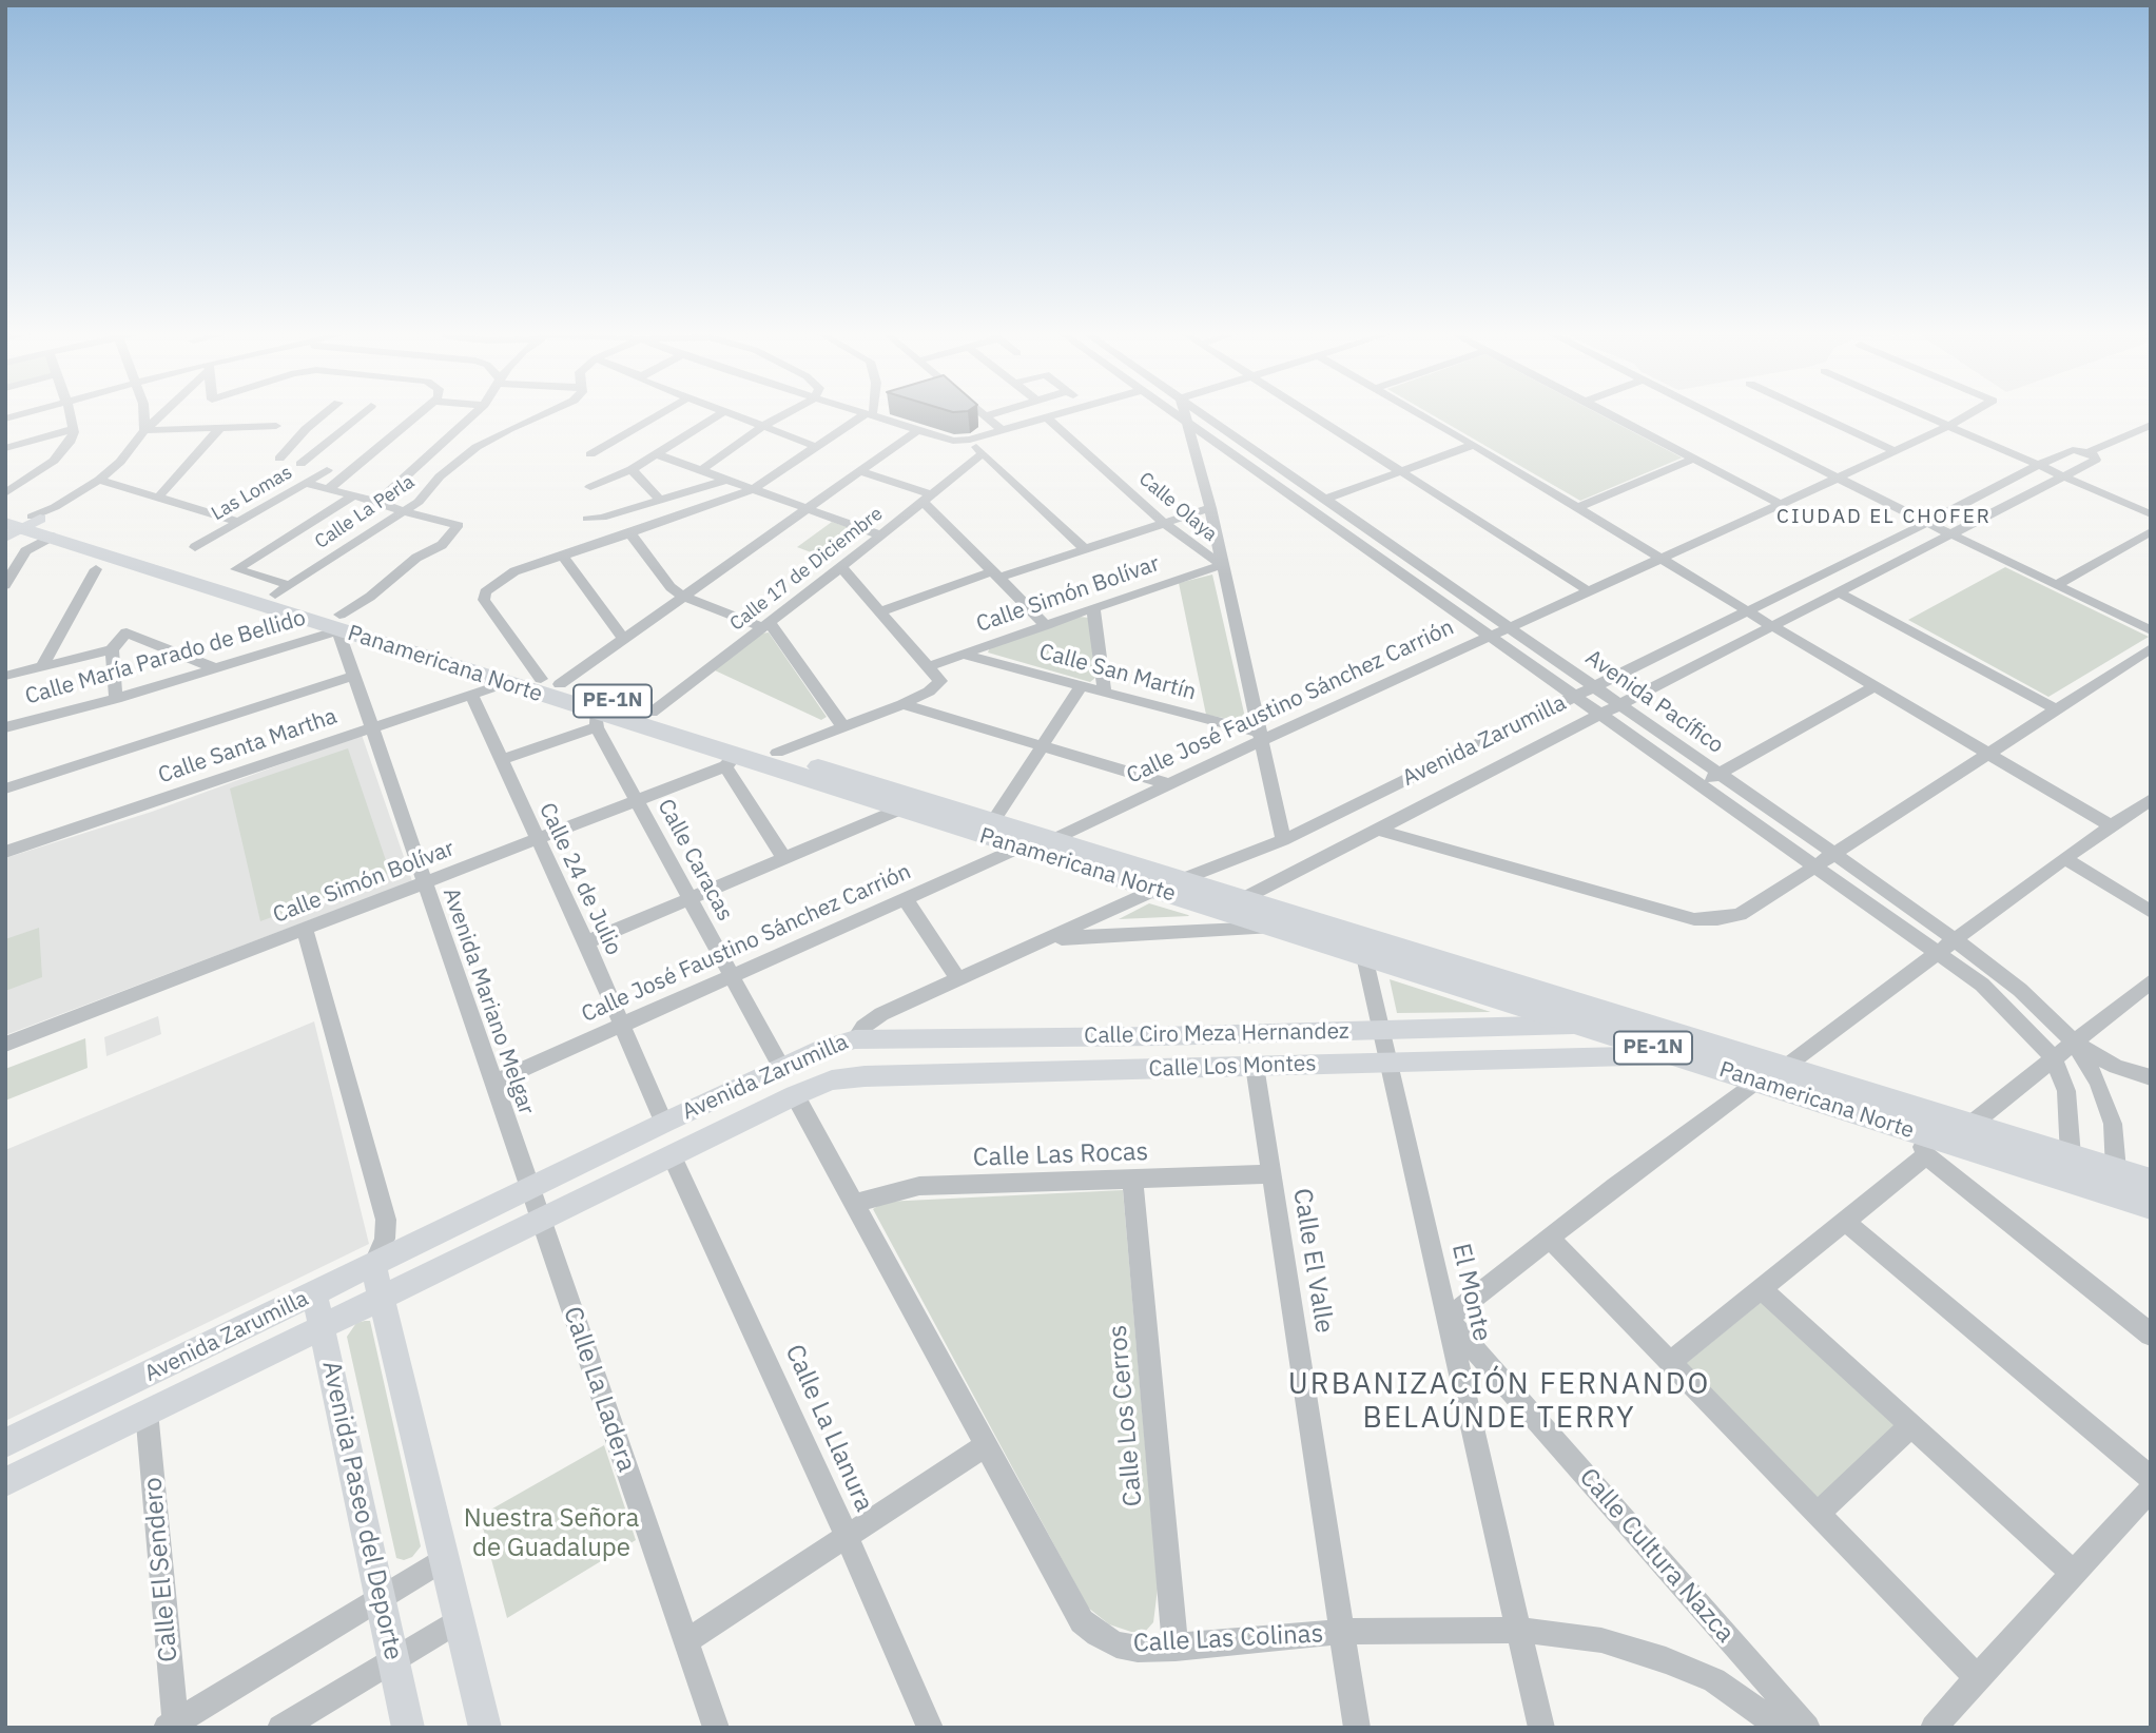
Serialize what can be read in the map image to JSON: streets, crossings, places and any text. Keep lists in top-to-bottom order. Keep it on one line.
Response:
{"streets":{"highway":["Panamericana Norte","PE-1N"],"main road":["Avenida Zarumilla","Calle Ciro Meza Hernandez","Calle Los Montes","Avenida Paseo del Deporte"],"street":["Las Lomas","Calle Olaya","Calle La Perla","Calle 17 de Diciembre","Calle Simón Bolívar","Calle María Parado de Bellido","Calle San Martín","Calle José Faustino Sánchez Carrión","Avenida Pacífico","Calle Santa Martha","Calle Caracas","Calle 24 de Julio","Avenida Mariano Melgar","Calle Las Rocas","Calle El Valle","El Monte","Calle La Ladera","Calle Los Cerros","Calle La Llanura","Calle Cultura Nazca","Calle El Sendero","Calle Las Colinas"]},"crossings":[["Calle Olaya","Calle Simón Bolívar"],["Calle La Perla","Calle María Parado de Bellido"],["Calle La Perla","Panamericana Norte"],["Calle 17 de Diciembre","Panamericana Norte"],["Calle Simón Bolívar","Panamericana Norte"],["Calle Simón Bolívar","Calle San Martín"],["Calle Simón Bolívar","Calle Caracas"],["Calle Simón Bolívar","Calle 24 de Julio"],["Calle Simón Bolívar","Avenida Mariano Melgar"],["Calle María Parado de Bellido","Panamericana Norte"],["Calle María Parado de Bellido","Avenida Mariano Melgar"],["Panamericana Norte","Calle José Faustino Sánchez Carrión"],["Panamericana Norte","Avenida Pacífico"],["Panamericana Norte","Avenida Zarumilla"],["Panamericana Norte","Calle Santa Martha"],["Panamericana Norte","Calle Caracas"],["Panamericana Norte","Avenida Mariano Melgar"],["Panamericana Norte","Calle Ciro Meza Hernandez"],["Panamericana Norte","Calle Los Montes"],["Panamericana Norte","El Monte"],["Calle San Martín","Calle José Faustino Sánchez Carrión"],["Calle José Faustino Sánchez Carrión","Avenida Pacífico"],["Calle José Faustino Sánchez Carrión","Calle Caracas"],["Calle José Faustino Sánchez Carrión","Calle 24 de Julio"],["Calle José Faustino Sánchez Carrión","Avenida Mariano Melgar"],["Avenida Pacífico","Avenida Zarumilla"],["Avenida Zarumilla","Calle Caracas"],["Avenida Zarumilla","Calle 24 de Julio"],["Avenida Zarumilla","Avenida Mariano Melgar"],["Avenida Zarumilla","Calle Ciro Meza Hernandez"],["Avenida Zarumilla","Calle Los Montes"],["Avenida Zarumilla","Calle La Ladera"],["Avenida Zarumilla","Calle La Llanura"],["Avenida Zarumilla","Avenida Paseo del Deporte"],["Avenida Zarumilla","Calle El Sendero"],["Avenida Zarumilla","Calle Las Colinas"],["Calle Santa Martha","Calle 24 de Julio"],["Calle Santa Martha","Avenida Mariano Melgar"],["Avenida Mariano Melgar","Calle La Ladera"],["Calle Ciro Meza Hernandez","El Monte"],["Calle Los Montes","Calle El Valle"],["Calle Los Montes","El Monte"],["Calle Los Montes","Calle Las Colinas"],["Calle Las Rocas","Calle El Valle"],["Calle Las Rocas","Calle Los Cerros"],["Calle Las Rocas","Calle Las Colinas"],["Calle El Valle","Calle Las Colinas"],["El Monte","Calle Cultura Nazca"],["El Monte","Calle Las Colinas"],["Calle Los Cerros","Calle Las Colinas"]],"districts":["CIUDAD EL CHOFER","URBANIZACIÓN FERNANDO BELAÚNDE TERRY"],"parks":["Nuestra Señora de Guadalupe"]}
